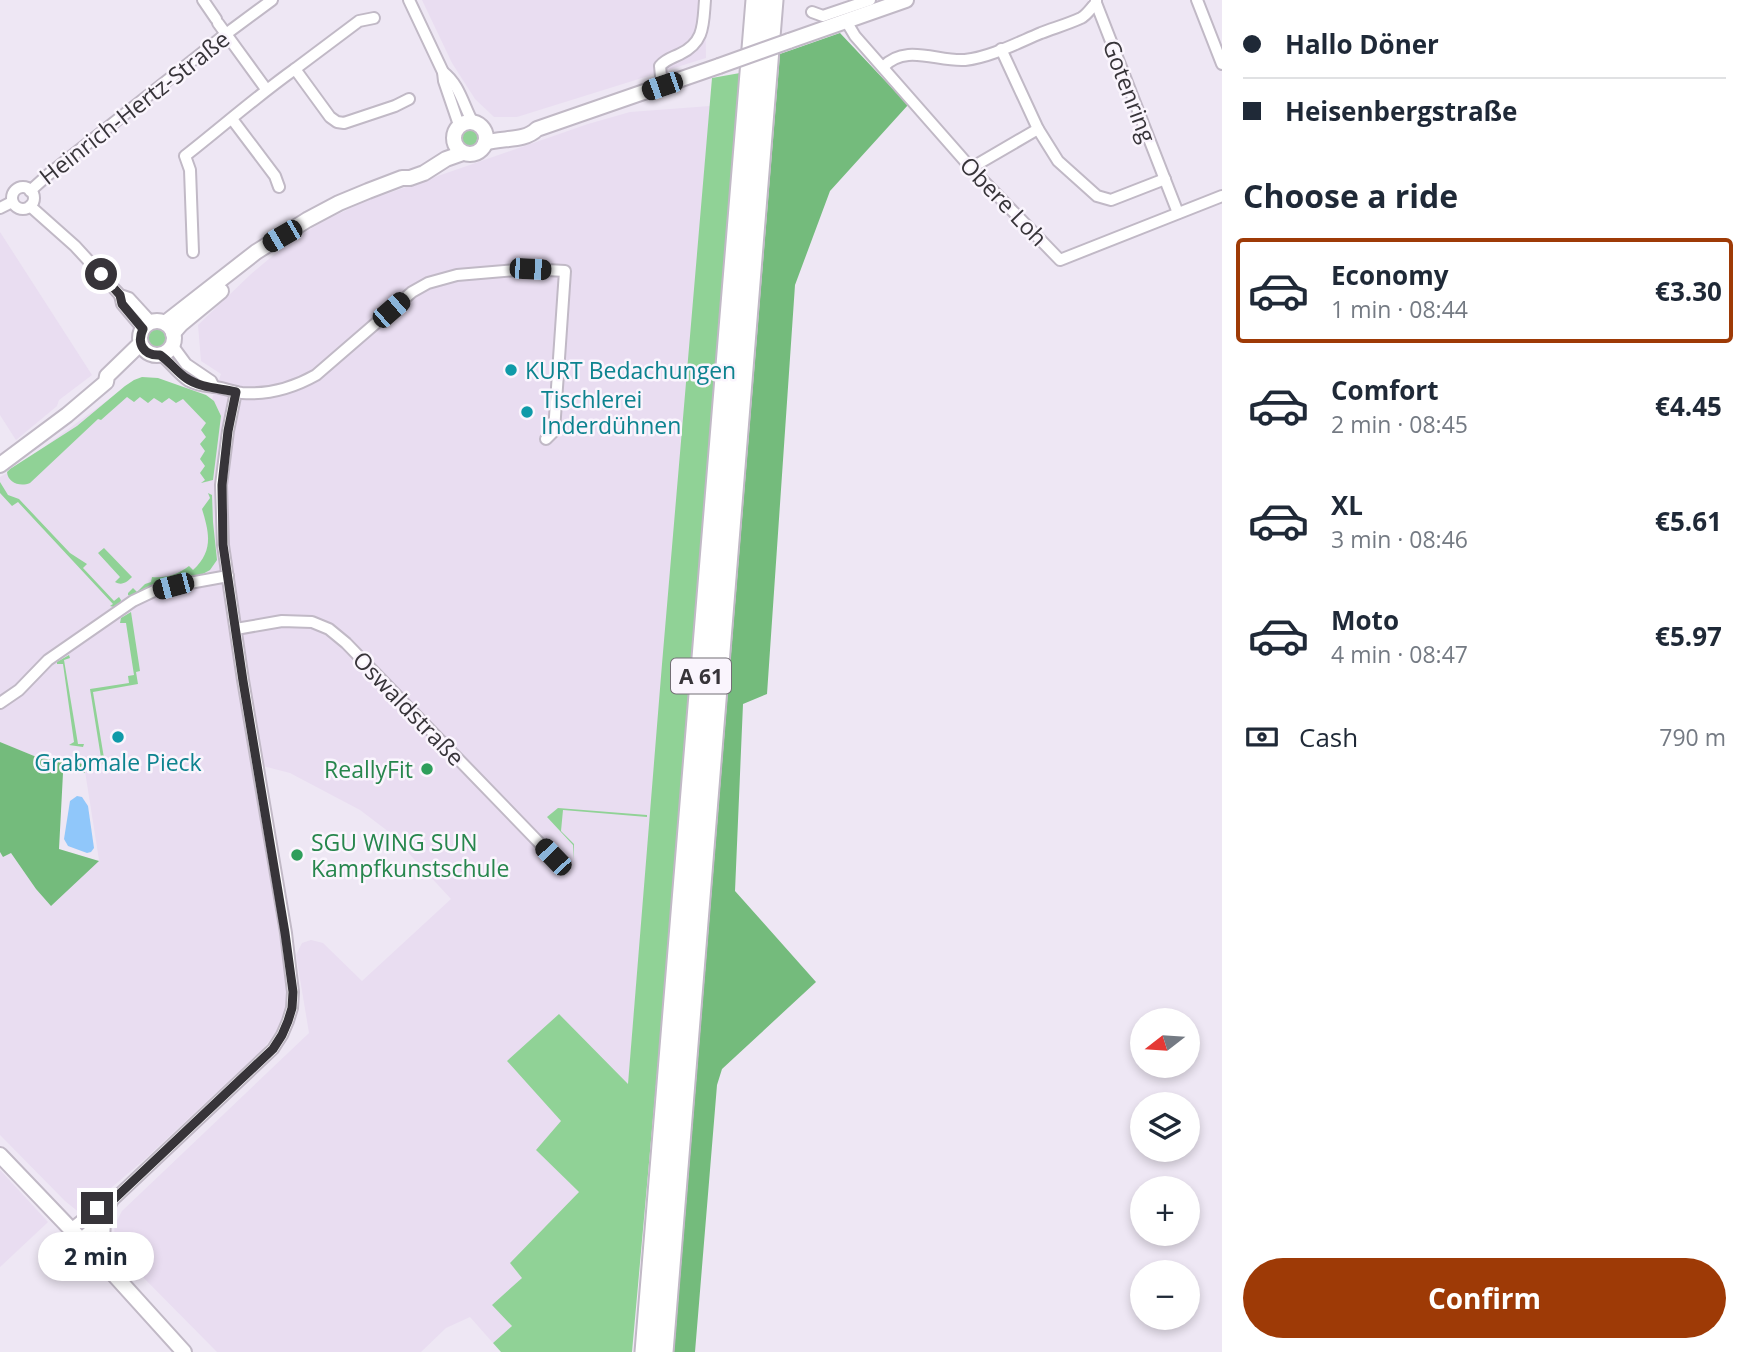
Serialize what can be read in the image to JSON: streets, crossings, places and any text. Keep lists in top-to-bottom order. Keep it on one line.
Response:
{"streets":{"highway":["A 61"],"street":["Gotenring","Heinrich-Hertz-Straße","Obere Loh","Oswaldstraße"]},"crossings":[["Gotenring","Obere Loh"]],"places":["KURT Bedachungen","Tischlerei Inderdühnen","Grabmale Pieck","ReallyFit","SGU WING SUN Kampfkunstschule"],"north":"left","page":{"banner":["Hallo Döner","Heisenbergstraße"],"heading":"Choose a ride","list":[{"name":"Economy","note":"1 min · 08:44","value":"€3.30"},{"name":"Comfort","note":"2 min · 08:45","value":"€4.45"},{"name":"XL","note":"3 min · 08:46","value":"€5.61"},{"name":"Moto","note":"4 min · 08:47","value":"€5.97"}],"pay":["Cash","790 m"],"map_buttons":["+","−"],"bubble":"2 min","buttons":"Confirm"}}
